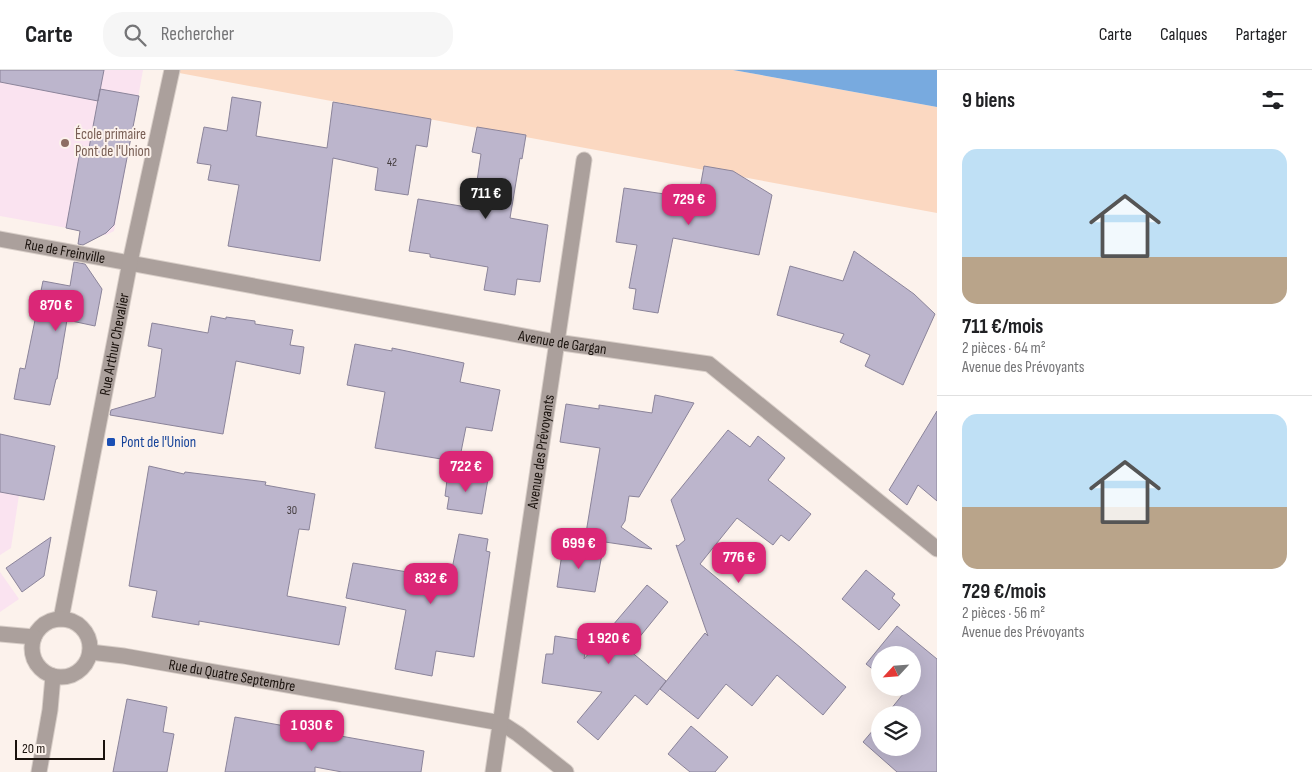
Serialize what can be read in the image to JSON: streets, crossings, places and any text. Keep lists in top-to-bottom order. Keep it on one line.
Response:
{"streets":{"street":["Rue de Freinville","Avenue de Gargan","Rue Arthur Chevalier","Avenue des Prévoyants","Rue du Quatre Septembre"]},"crossings":[["Rue de Freinville","Avenue de Gargan"],["Rue de Freinville","Rue Arthur Chevalier"],["Avenue de Gargan","Rue Arthur Chevalier"],["Avenue de Gargan","Avenue des Prévoyants"],["Rue Arthur Chevalier","Rue du Quatre Septembre"],["Avenue des Prévoyants","Rue du Quatre Septembre"]],"places":{"other":["École primaire Pont de l'Union"],"transit":["Pont de l'Union"]},"house_numbers":["42","30"],"scale_bar":"20 m","north":"bottom left","page":{"header":"Carte","search":"Rechercher","nav":["Carte","Calques","Partager"],"heading":"9 biens","list":[{"name":"711 €/mois","note":"2 pièces · 64 m² · Avenue des Prévoyants"},{"name":"729 €/mois","note":"2 pièces · 56 m² · Avenue des Prévoyants"}],"price":["711 €","729 €","870 €","722 €","699 €","776 €","832 €","1 920 €","1 030 €"],"scale":"20 m"}}
